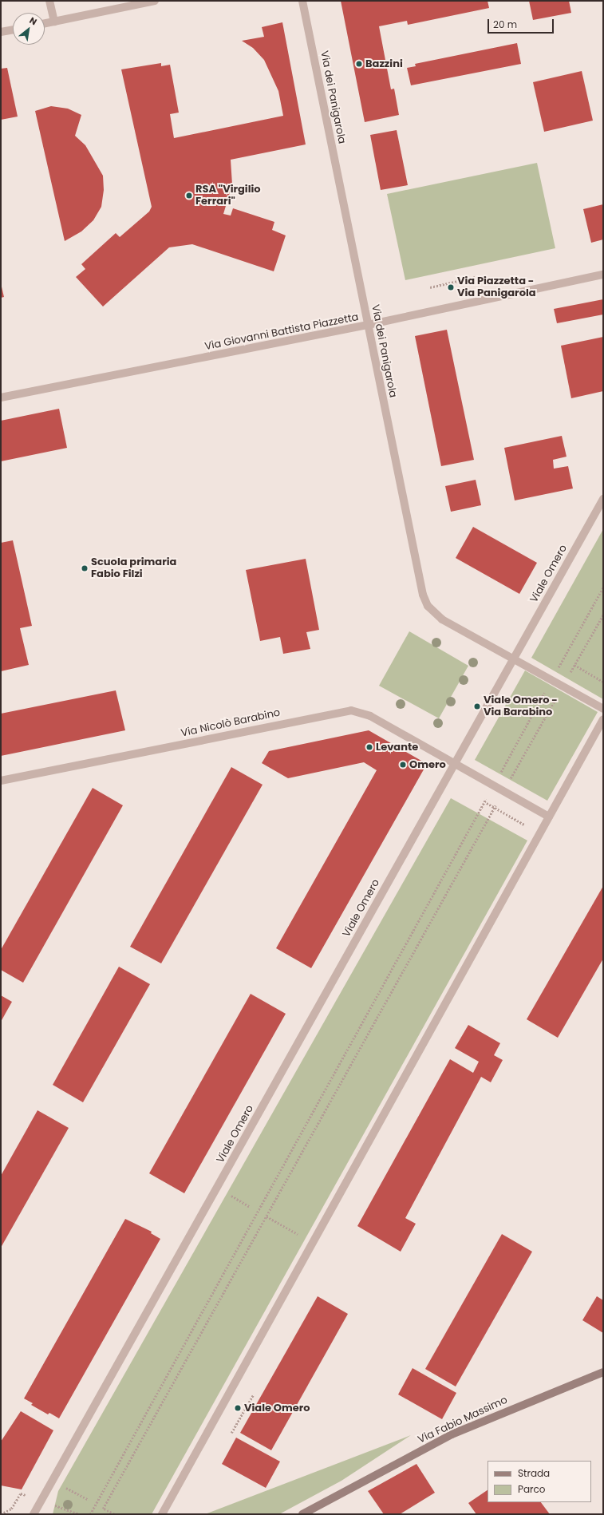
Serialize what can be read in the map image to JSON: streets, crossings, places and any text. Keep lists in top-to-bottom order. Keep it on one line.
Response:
{"streets":{"main road":["Via Fabio Massimo"],"street":["Via dei Panigarola","Via Giovanni Battista Piazzetta","Viale Omero","Via Nicolò Barabino"]},"crossings":[["Via dei Panigarola","Via Giovanni Battista Piazzetta"],["Via dei Panigarola","Viale Omero"],["Viale Omero","Via Nicolò Barabino"]],"places":["Bazzini","RSA \"Virgilio Ferrari\"","Via Piazzetta - Via Panigarola","Scuola primaria Fabio Filzi","Viale Omero - Via Barabino","Levante","Omero","Viale Omero"],"legend":["Strada","Parco"],"scale_bar":"20 m","north":"top right"}
